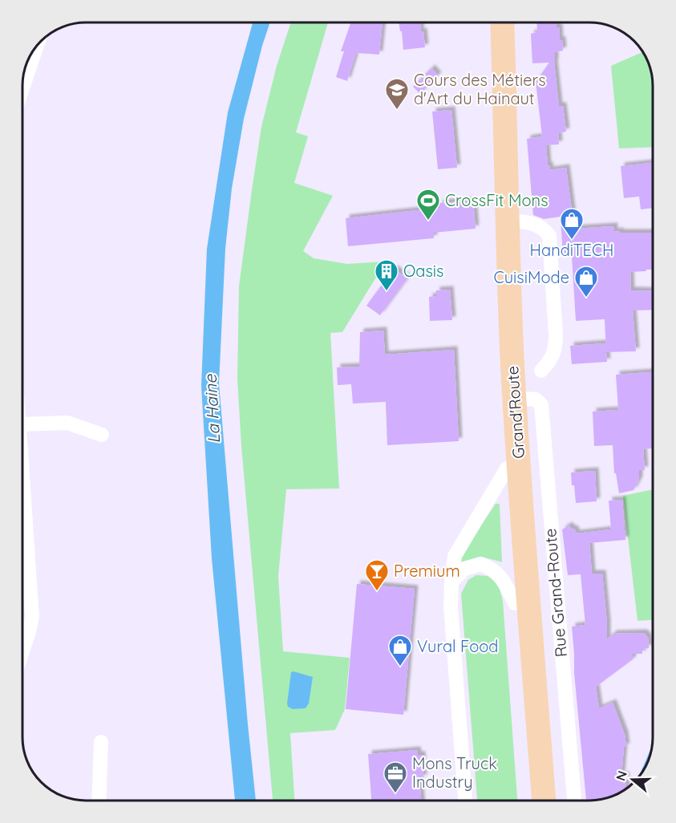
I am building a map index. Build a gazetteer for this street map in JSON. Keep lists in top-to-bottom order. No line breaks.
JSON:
{"streets":{"main road":["Grand'Route"],"street":["Rue Grand-Route"]},"crossings":[["Grand'Route","Rue Grand-Route"]],"water":["La Haine"],"places":{"school or university":["Cours des Métiers d'Art du Hainaut"],"sports":["CrossFit Mons"],"shop":["HandiTECH","CuisiMode","Vural Food"],"building":["Oasis"],"bar":["Premium"],"office":["Mons Truck Industry"]},"north":"left"}
